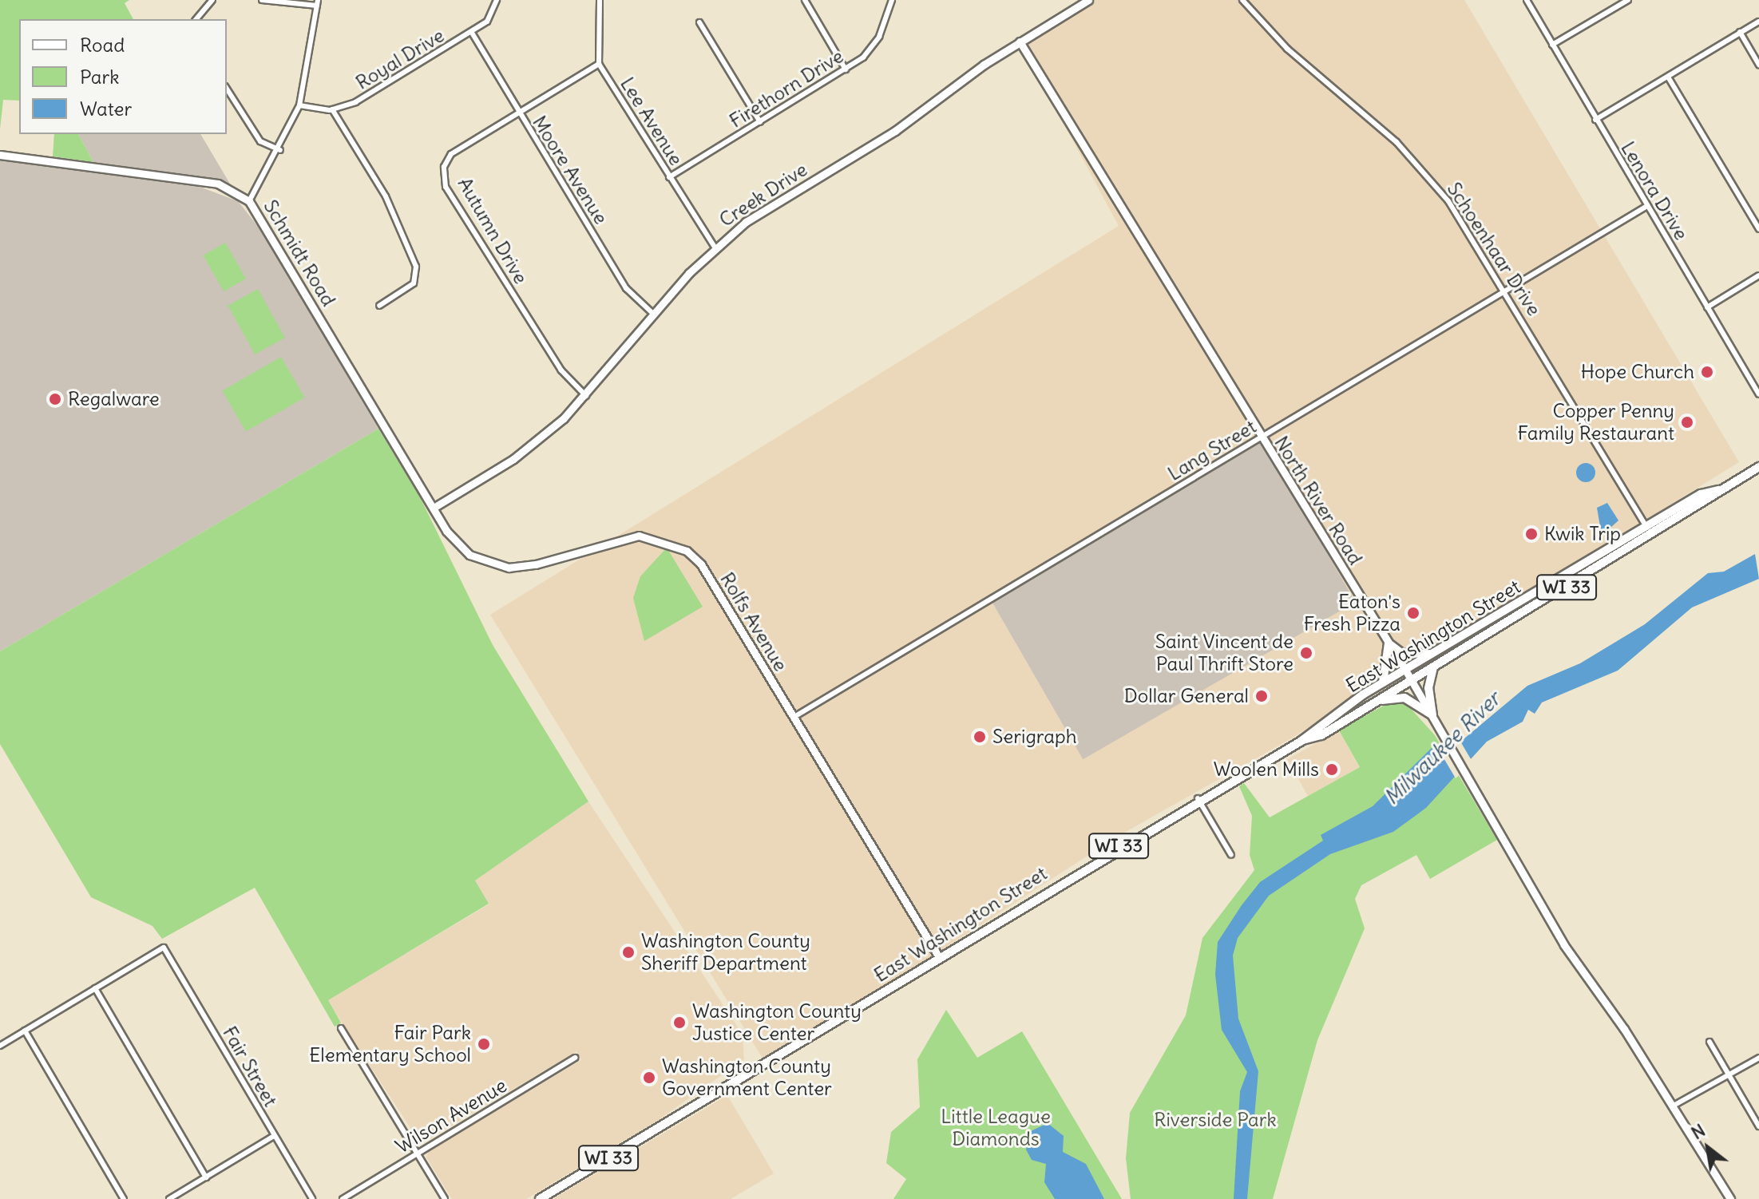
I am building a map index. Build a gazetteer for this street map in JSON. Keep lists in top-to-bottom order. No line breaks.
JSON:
{"streets":{"main road":["WI 33","East Washington Street"],"street":["Royal Drive","Firethorn Drive","Lee Avenue","Moore Avenue","Lenora Drive","Creek Drive","Autumn Drive","Schoenhaar Drive","Schmidt Road","Lang Street","North River Road","Rolfs Avenue","Fair Street","Wilson Avenue"]},"crossings":[["Royal Drive","Moore Avenue"],["Firethorn Drive","Lee Avenue"],["Lee Avenue","Creek Drive"],["Lee Avenue","Autumn Drive"],["Moore Avenue","Creek Drive"],["Moore Avenue","Autumn Drive"],["Lenora Drive","Lang Street"],["Creek Drive","Autumn Drive"],["Creek Drive","Schmidt Road"],["Creek Drive","North River Road"],["Creek Drive","Rolfs Avenue"],["Schoenhaar Drive","Lang Street"],["Schoenhaar Drive","East Washington Street"],["Schmidt Road","Rolfs Avenue"],["Lang Street","North River Road"],["Lang Street","Rolfs Avenue"],["North River Road","East Washington Street"],["Rolfs Avenue","East Washington Street"]],"water":["Milwaukee River"],"parks":["Little League Diamonds","Riverside Park"],"places":["Hope Church","Regalware","Copper Penny Family Restaurant","Kwik Trip","Eaton's Fresh Pizza","Saint Vincent de Paul Thrift Store","Dollar General","Serigraph","Woolen Mills","Washington County Sheriff Department","Washington County Justice Center","Fair Park Elementary School","Washington County Government Center"],"legend":["Road","Park","Water"],"north":"top left"}
